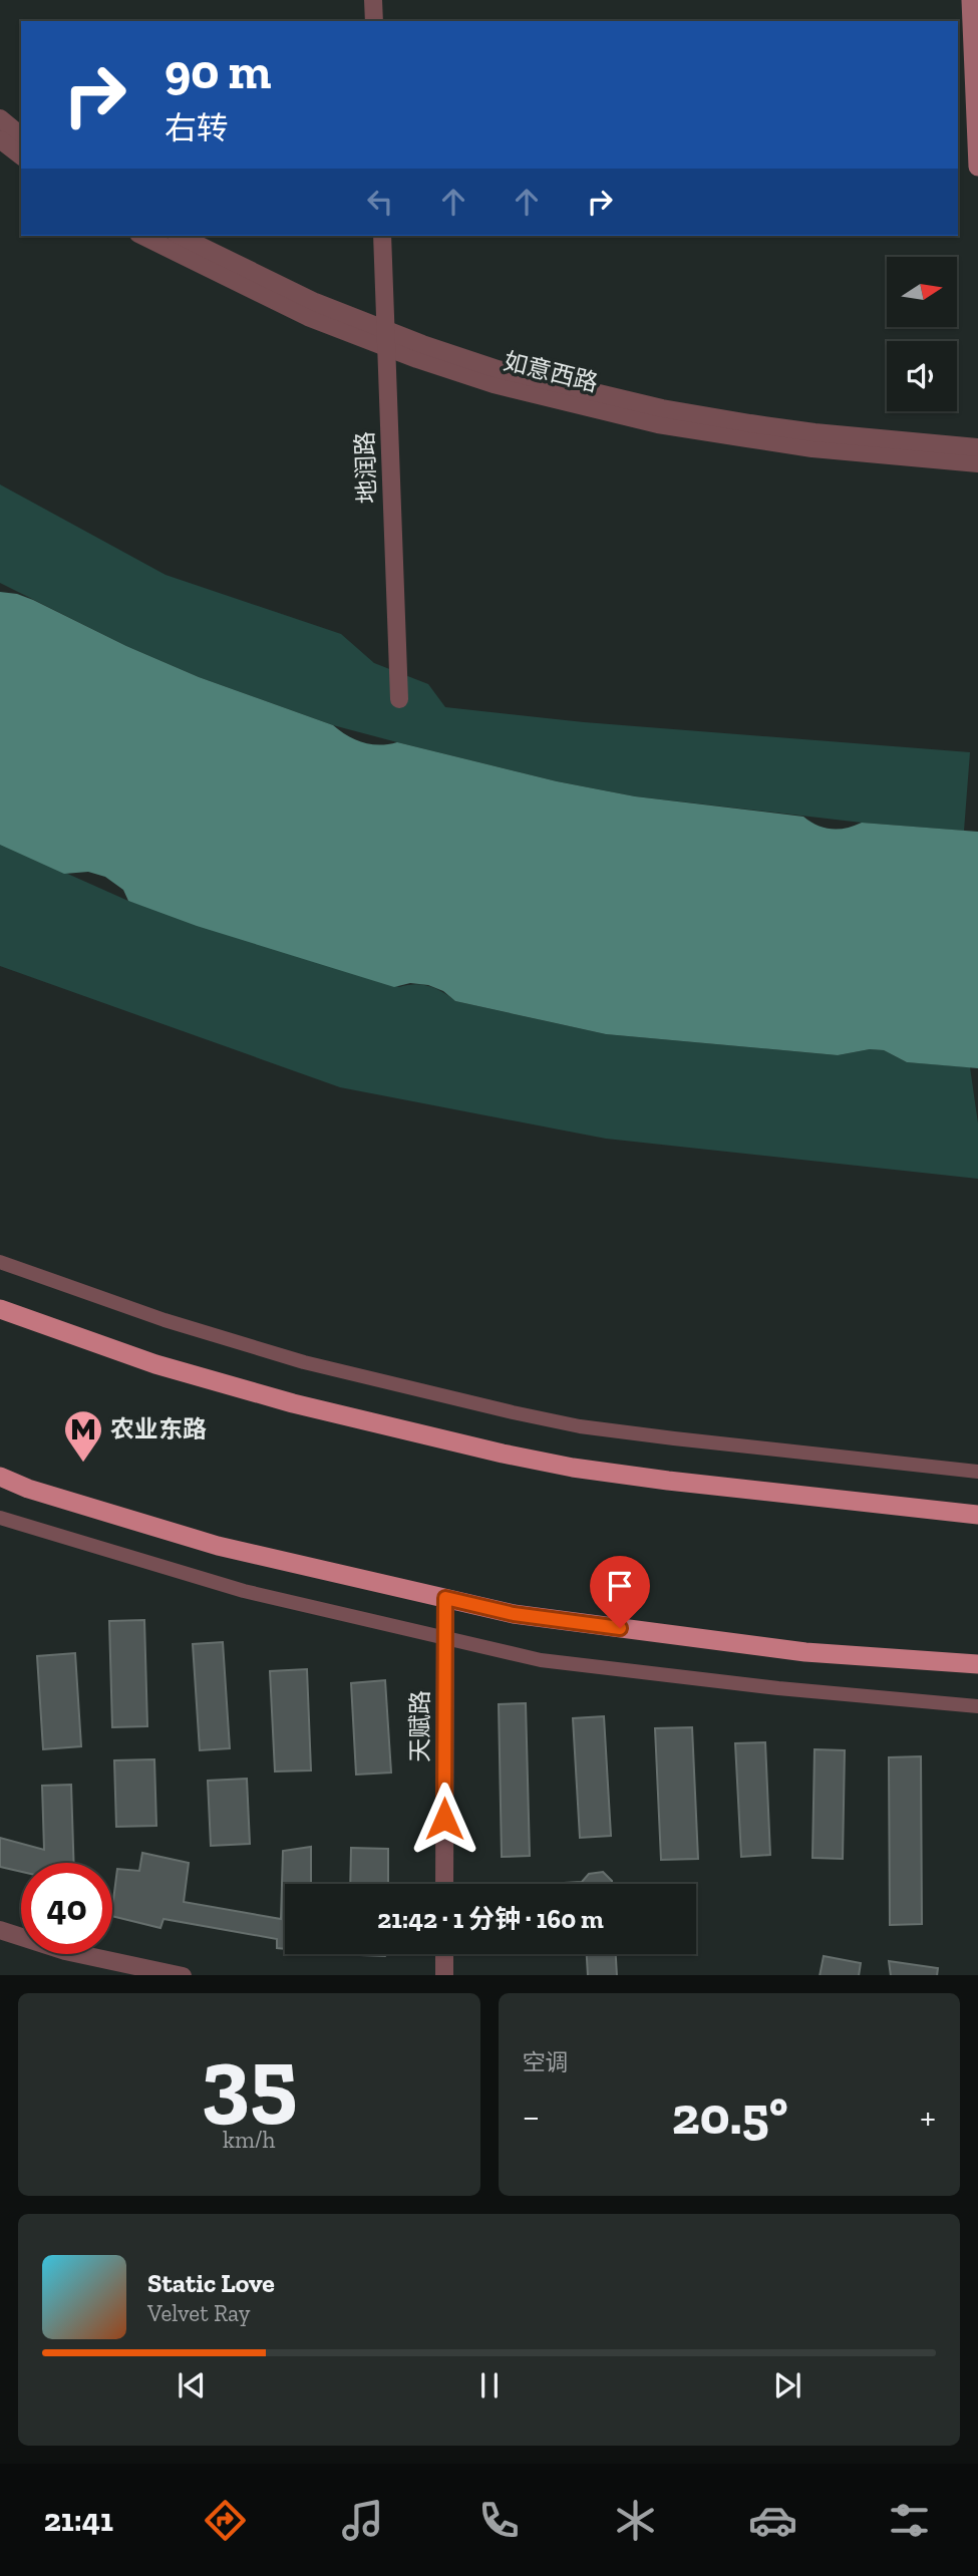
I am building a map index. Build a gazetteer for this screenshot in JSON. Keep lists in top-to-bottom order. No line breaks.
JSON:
{"streets":{"street":["如意西路","地润路","天赋路"]},"crossings":[["如意西路","地润路"]],"places":{"metro station":["农业东路"]},"north":"right","page":{"turn":["90 m","右转"],"limit":"40","trip":"21:42 · 1 分钟 · 160 m","tile":[["35","km/h"],"空调"],"heat":["−","20.5°","+"],"song":["Static Love","Velvet Ray"],"tabs":"21:41"}}
